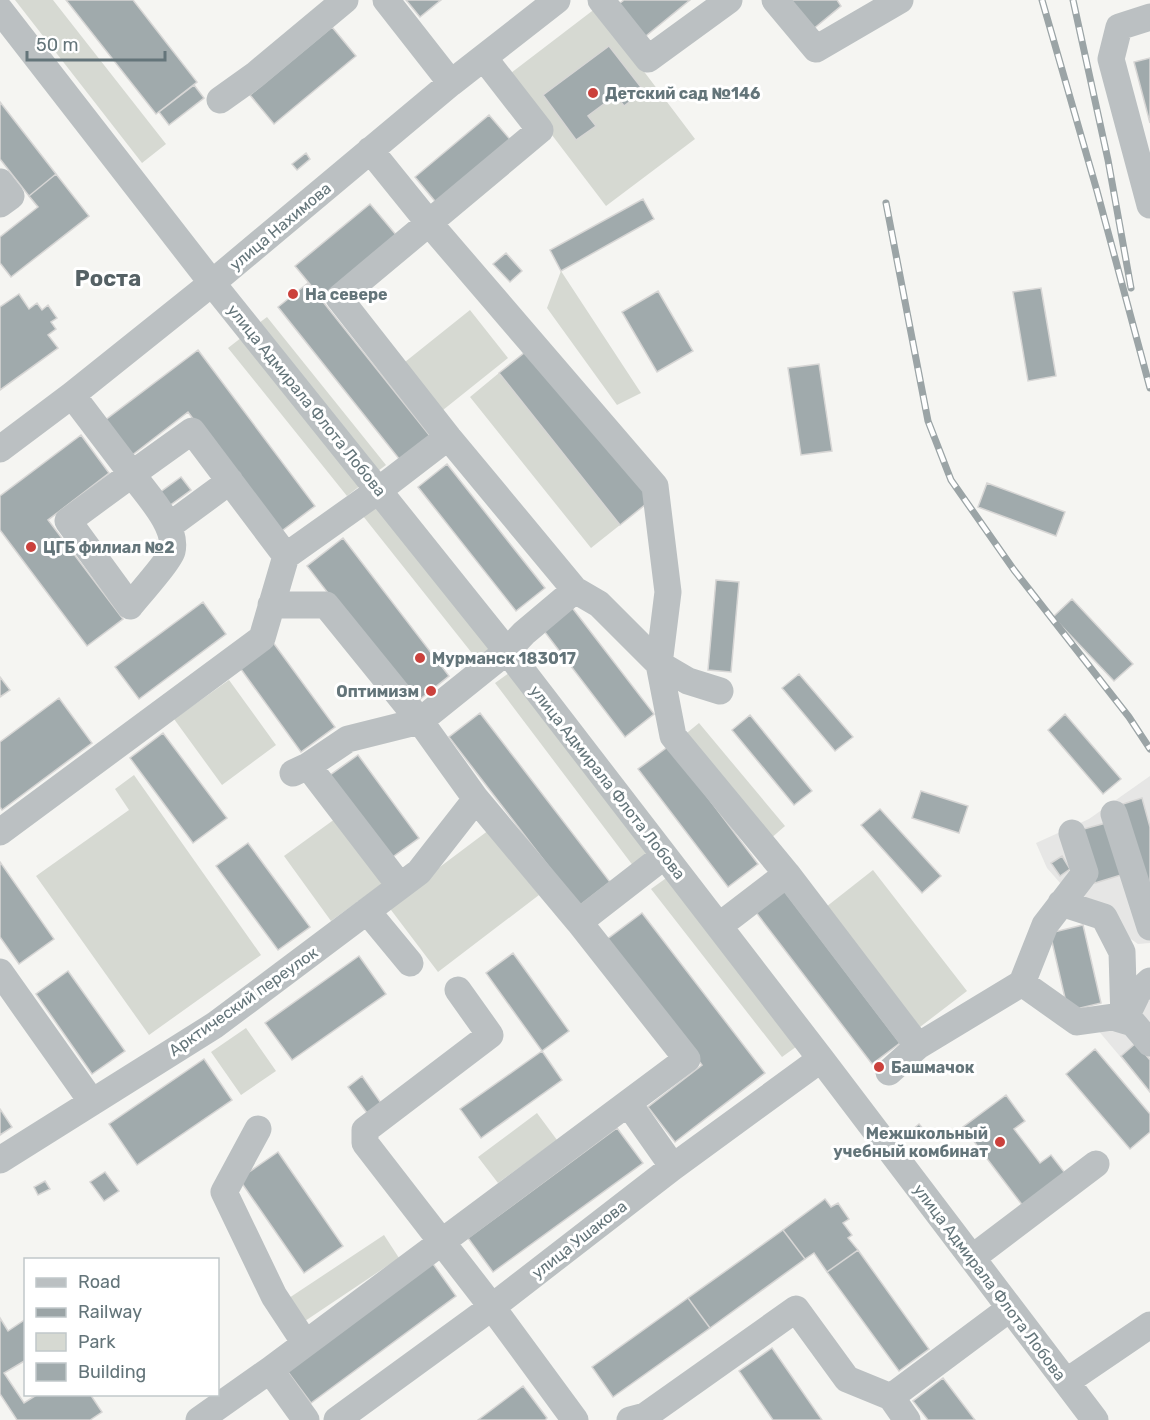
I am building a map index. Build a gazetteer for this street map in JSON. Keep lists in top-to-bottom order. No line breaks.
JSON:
{"streets":{"street":["улица Нахимова","улица Адмирала Флота Лобова","Арктический переулок","улица Ушакова"]},"crossings":[["улица Нахимова","улица Адмирала Флота Лобова"],["улица Адмирала Флота Лобова","улица Ушакова"]],"districts":["Роста"],"places":["Детский сад №146","На севере","ЦГБ филиал №2","Мурманск 183017","Оптимизм","Башмачок","Межшкольный учебный комбинат"],"legend":["Road","Railway","Park","Building"],"scale_bar":"50 m"}
